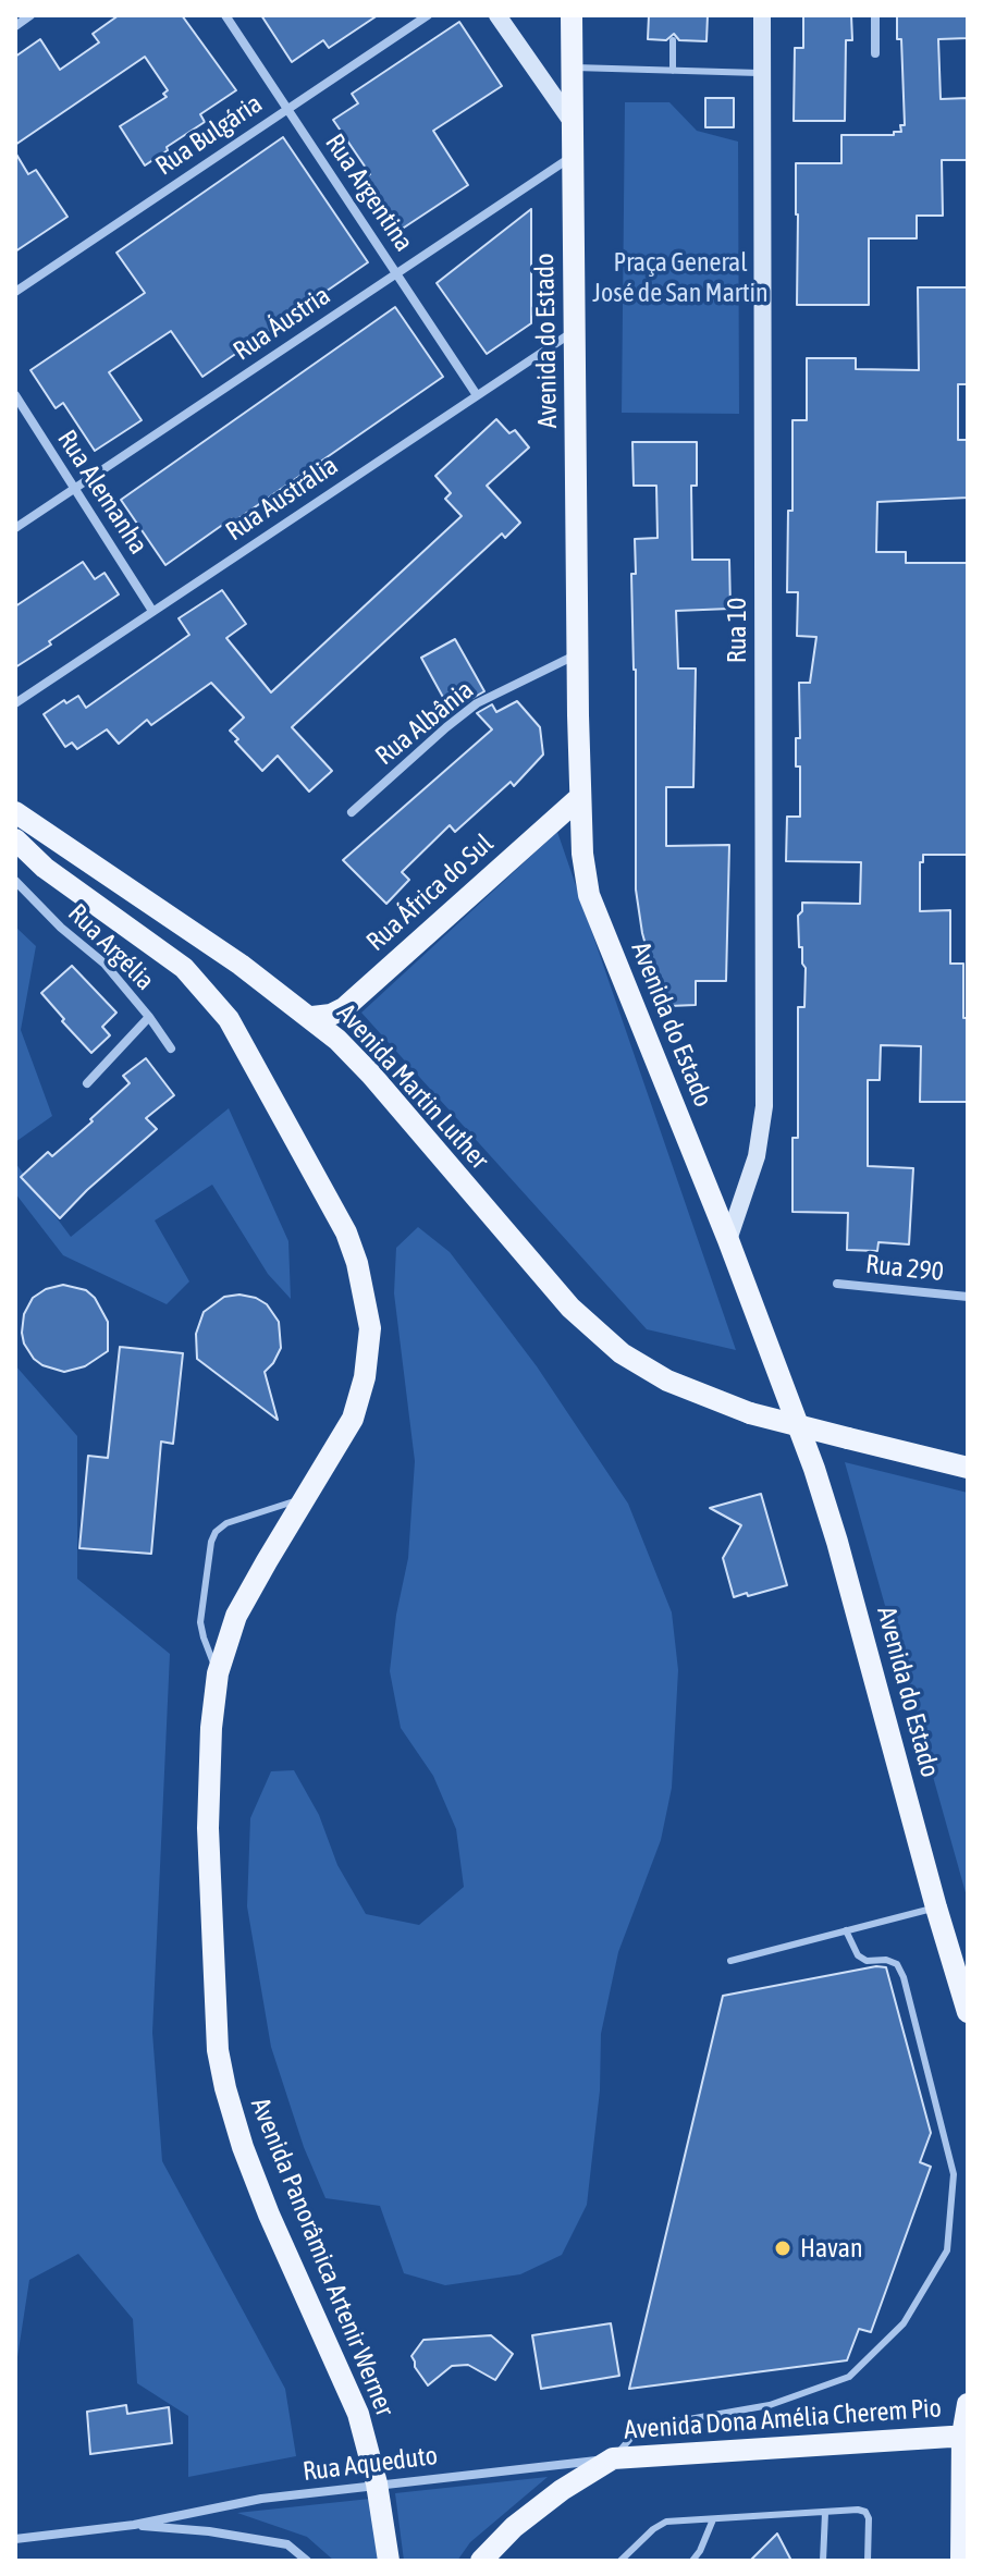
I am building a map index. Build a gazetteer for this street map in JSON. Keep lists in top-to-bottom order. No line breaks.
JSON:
{"streets":{"main road":["Avenida do Estado","Rua África do Sul","Avenida Martin Luther","Avenida Panorâmica Artenir Werner","Avenida Dona Amélia Cherem Pio"],"street":["Rua Bulgária","Rua Argentina","Rua Áustria","Rua Alemanha","Rua Austrália","Rua 10","Rua Albânia","Rua Argélia","Rua 290","Rua Aqueduto"]},"crossings":[["Rua Bulgária","Rua Argentina"],["Rua Argentina","Rua Áustria"],["Rua Argentina","Rua Austrália"],["Rua Áustria","Avenida do Estado"],["Rua Áustria","Rua Alemanha"],["Avenida do Estado","Rua Austrália"],["Avenida do Estado","Rua 10"],["Avenida do Estado","Rua Albânia"],["Avenida do Estado","Rua África do Sul"],["Rua Alemanha","Rua Austrália"],["Rua África do Sul","Avenida Martin Luther"],["Avenida Panorâmica Artenir Werner","Rua Aqueduto"],["Avenida Dona Amélia Cherem Pio","Rua Aqueduto"]],"parks":["Praça General José de San Martin"],"places":["Havan"]}
